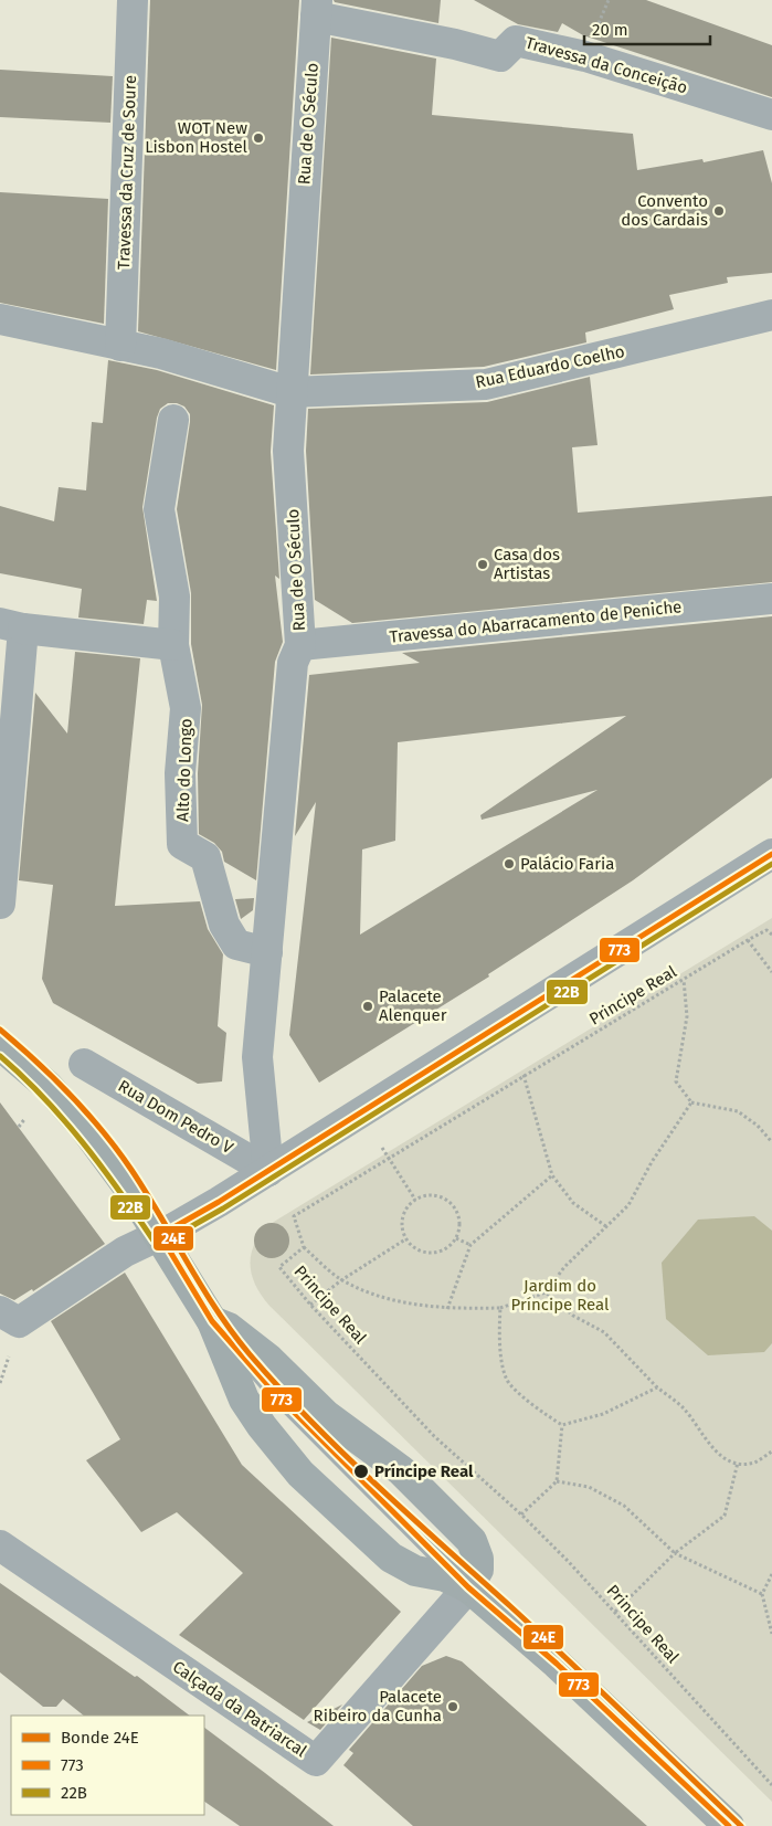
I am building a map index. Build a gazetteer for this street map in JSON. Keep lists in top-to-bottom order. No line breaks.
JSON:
{"streets":{"street":["Travessa da Conceição","Rua de O Século","Travessa da Cruz de Soure","Rua Eduardo Coelho","Travessa do Abarracamento de Peniche","Alto do Longo","Rua Dom Pedro V","Calçada da Patriarcal"],"path":["Principe Real"]},"crossings":[["Travessa da Conceição","Rua de O Século"],["Rua de O Século","Rua Eduardo Coelho"],["Rua de O Século","Travessa do Abarracamento de Peniche"],["Rua de O Século","Alto do Longo"],["Rua de O Século","Rua Dom Pedro V"],["Travessa da Cruz de Soure","Rua Eduardo Coelho"]],"parks":["Jardim do Príncipe Real"],"places":["WOT New Lisbon Hostel","Convento dos Cardais","Casa dos Artistas","Palácio Faria","Palacete Alenquer","Príncipe Real","Palacete Ribeiro da Cunha"],"lines":["transit line 773","transit line 22B","tram line 24E"],"legend":["Bonde 24E","773","22B"],"scale_bar":"20 m"}
